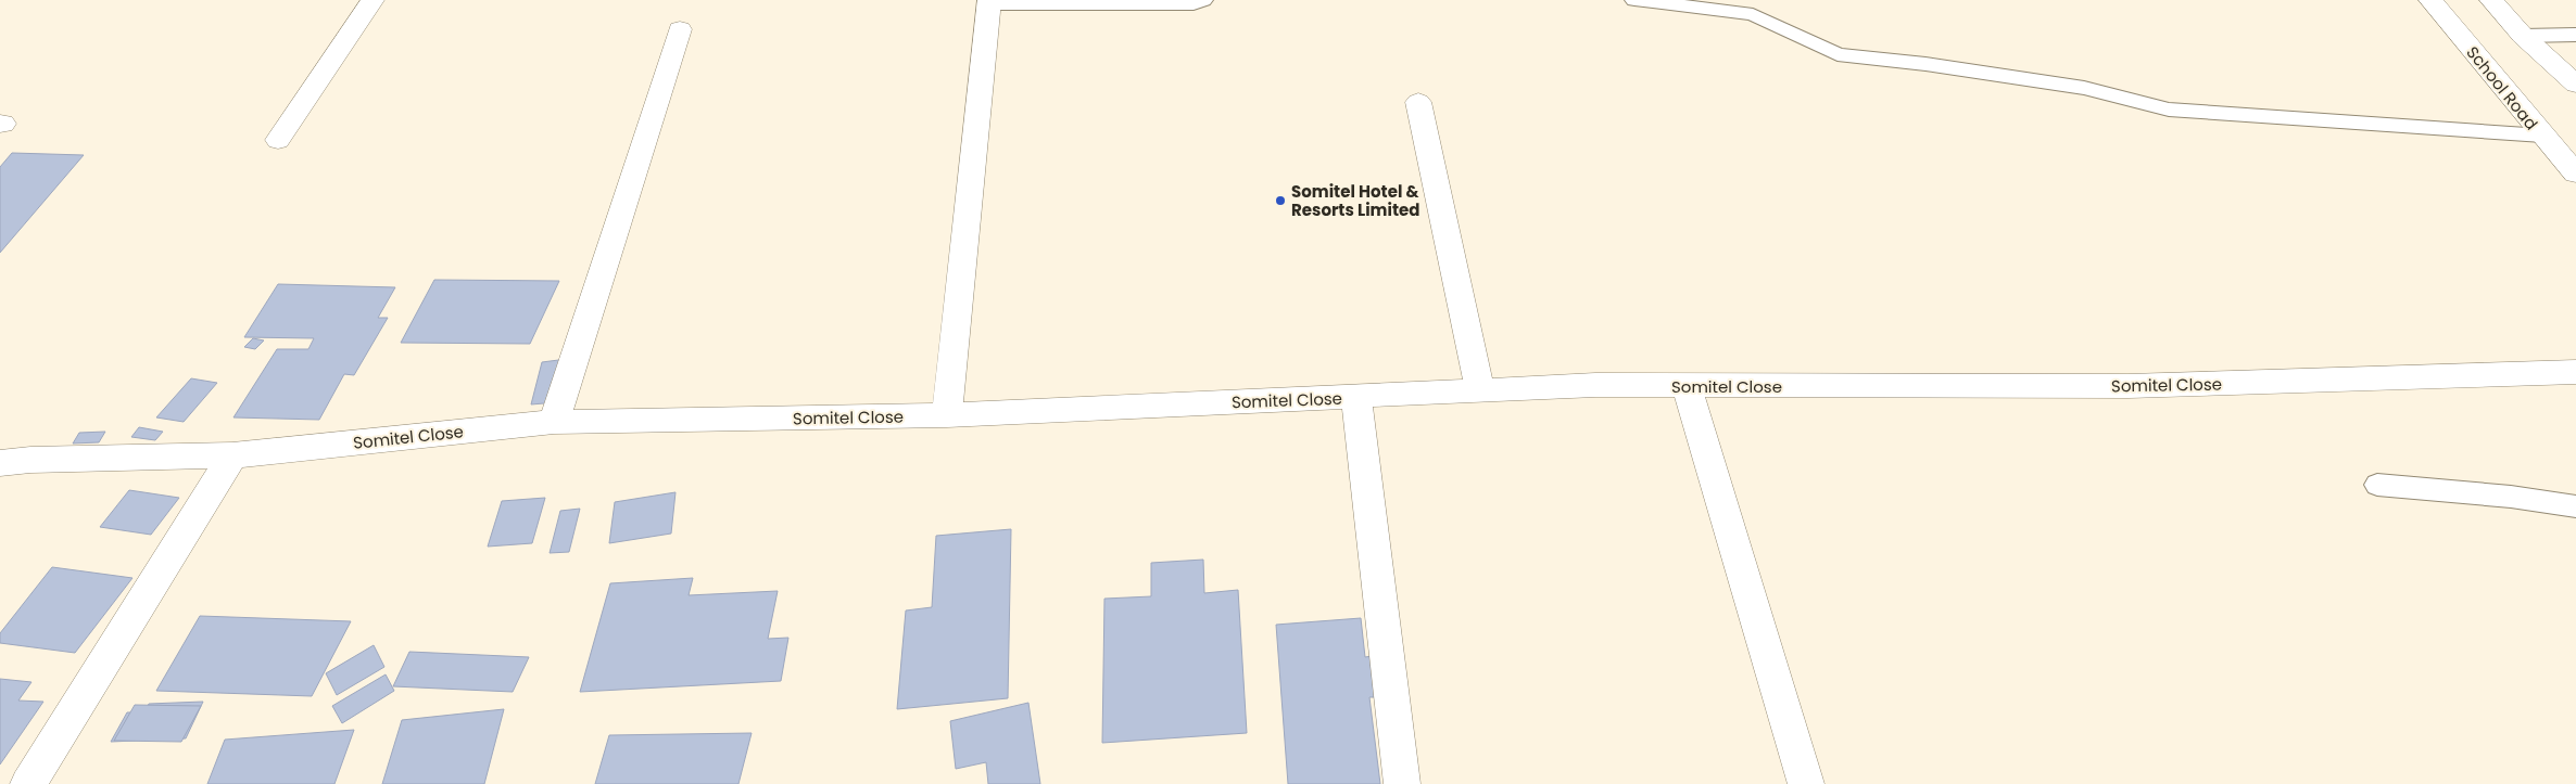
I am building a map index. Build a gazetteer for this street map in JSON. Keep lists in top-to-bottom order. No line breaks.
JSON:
{"streets":{"street":["School Road","Somitel Close"]},"places":["Somitel Hotel & Resorts Limited"]}
